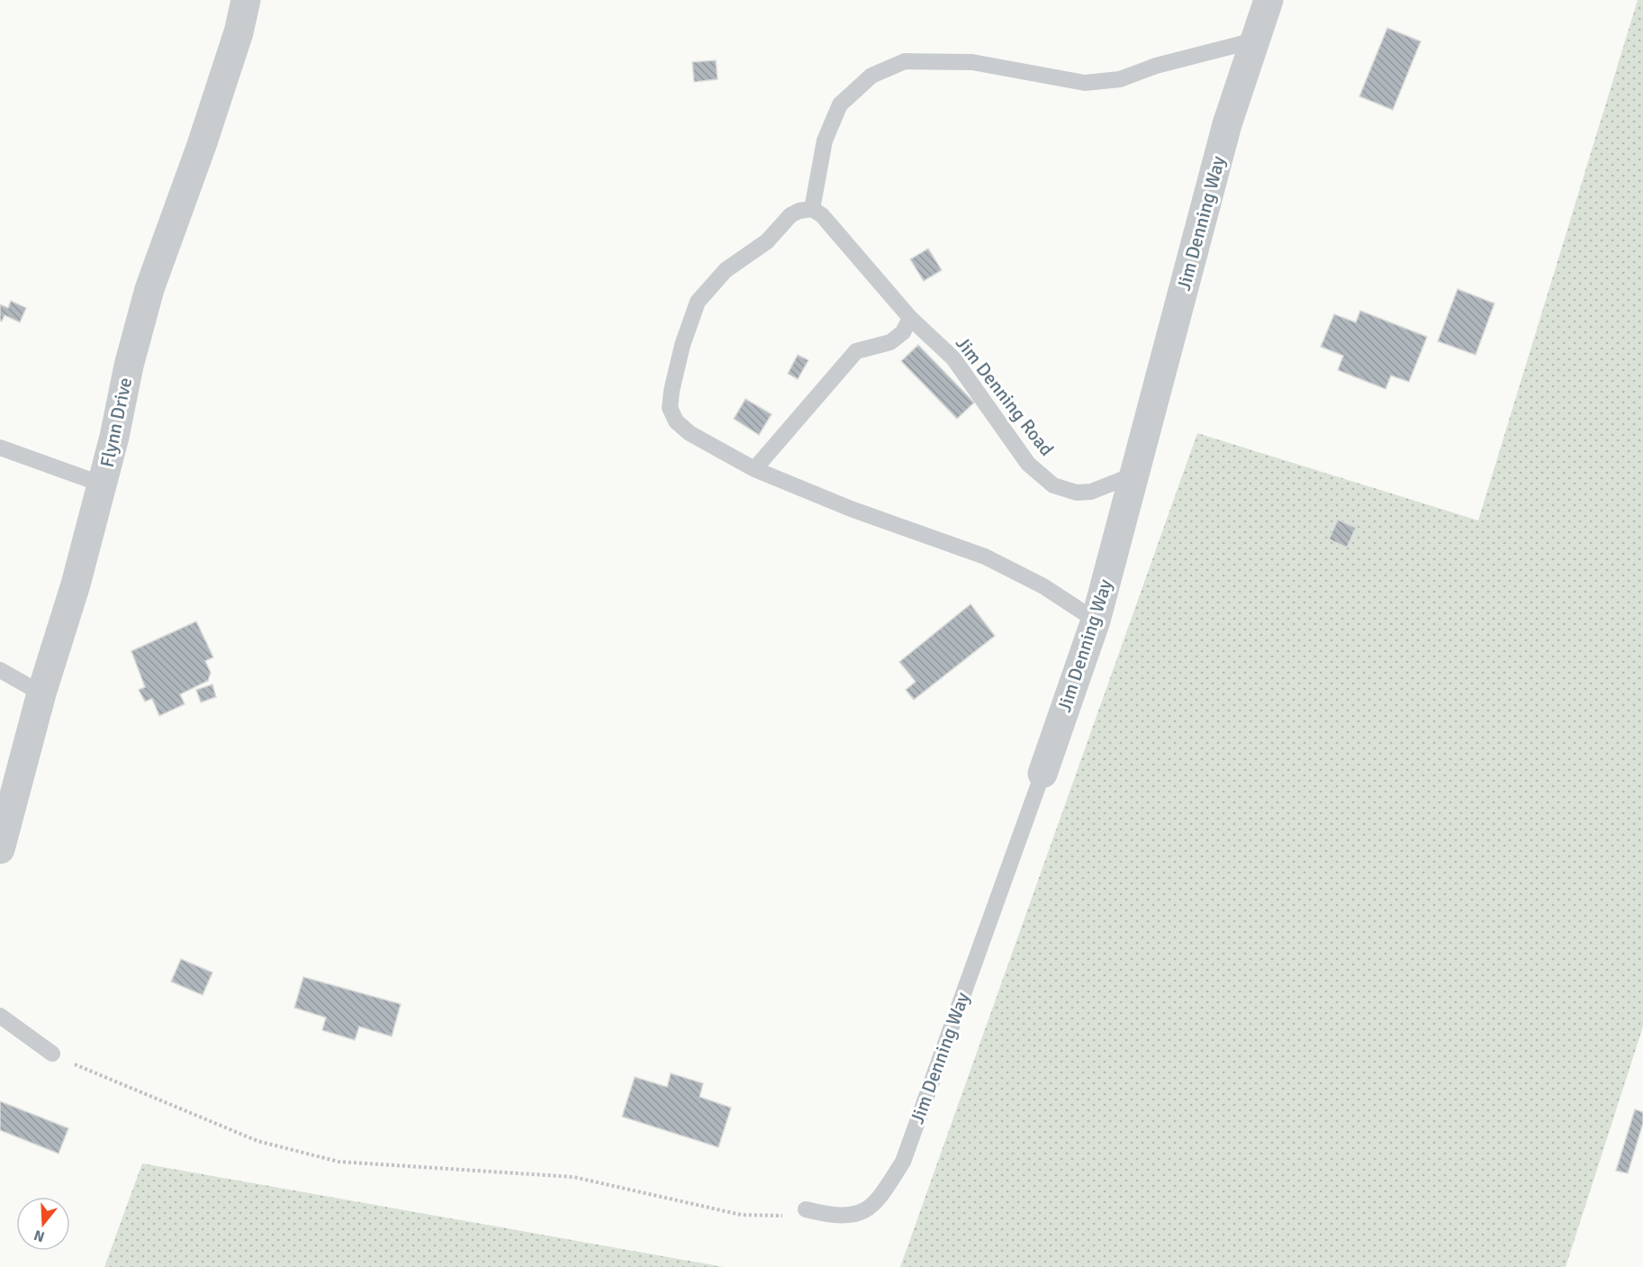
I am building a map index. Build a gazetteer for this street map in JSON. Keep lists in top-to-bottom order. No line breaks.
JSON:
{"streets":{"street":["Jim Denning Way","Flynn Drive"],"lane":["Jim Denning Road"]},"crossings":[["Jim Denning Way","Jim Denning Road"]],"north":"bottom"}
